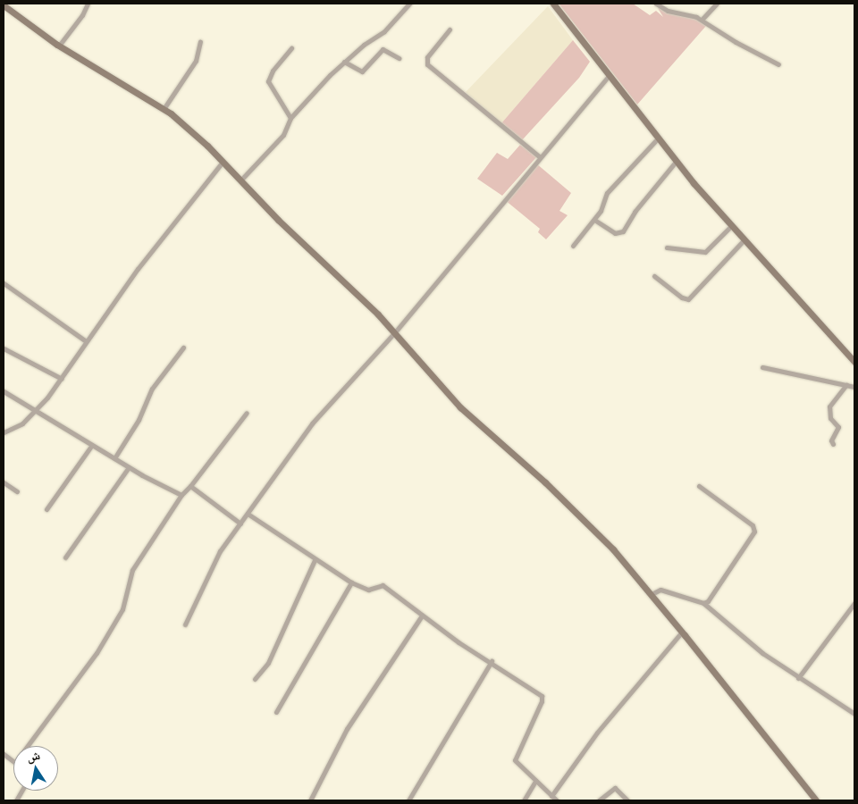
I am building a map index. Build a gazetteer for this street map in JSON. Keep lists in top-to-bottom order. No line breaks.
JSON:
{"north":"top"}
